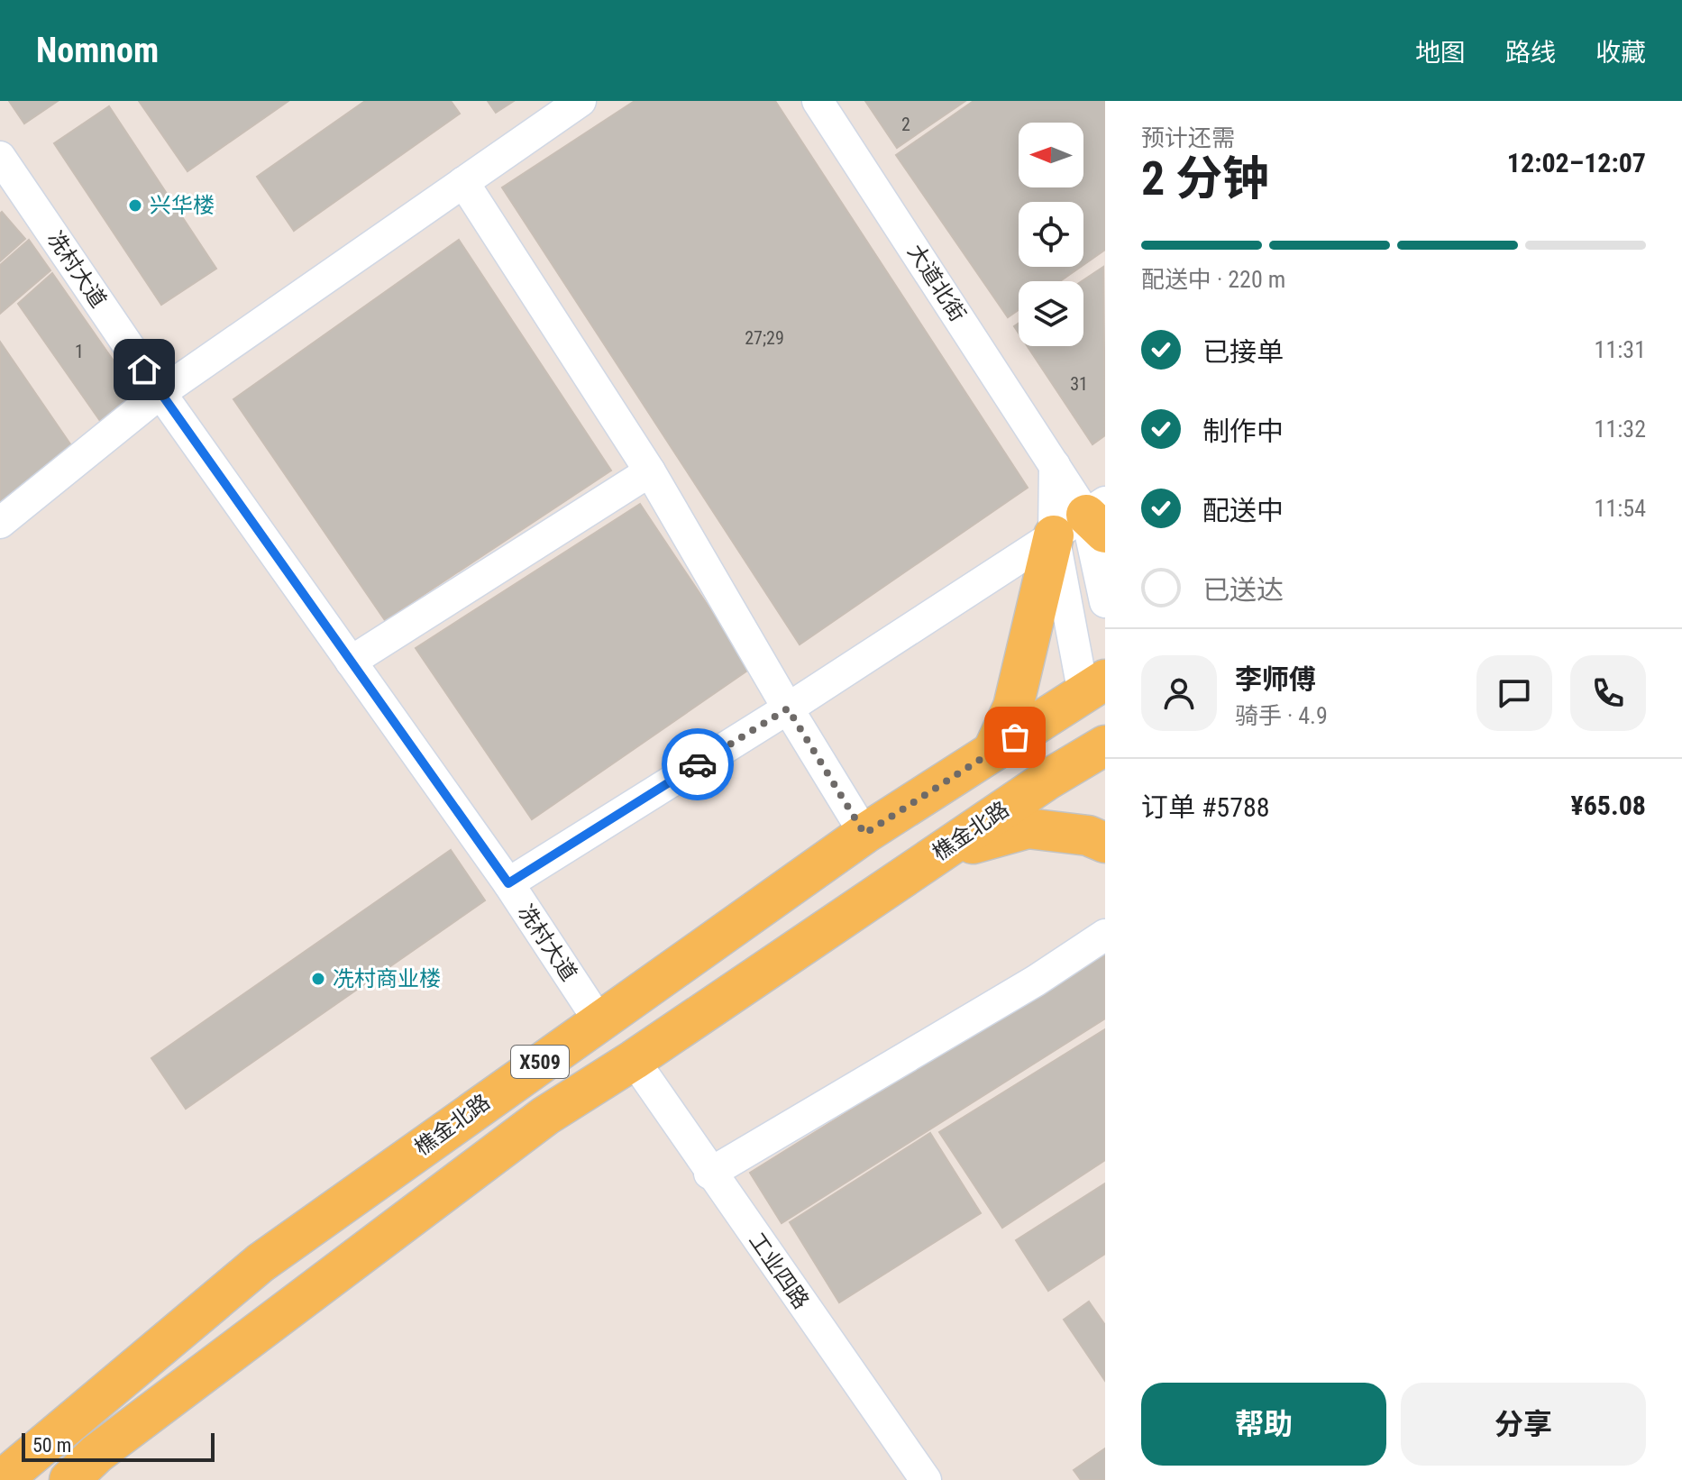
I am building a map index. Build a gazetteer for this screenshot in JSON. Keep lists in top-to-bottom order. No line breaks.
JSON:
{"streets":{"main road":["樵金北路","X509"],"street":["冼村大道","大道北街","工业四路"]},"crossings":[["冼村大道","樵金北路"],["樵金北路","工业四路"]],"places":["兴华楼","冼村商业楼"],"house_numbers":["2","27;29","1","31"],"scale_bar":"50 m","north":"left","page":{"header":"Nomnom","nav":["地图","路线","收藏"],"heading":["2 分钟","预计还需","12:02–12:07"],"panel":["李师傅","骑手 · 4.9","订单 #5788","¥65.08"],"bar":"配送中 · 220 m","list":[["已接单","11:31"],["制作中","11:32"],["配送中","11:54"],"已送达"],"buttons":["帮助","分享"],"scale":"50 m"}}
